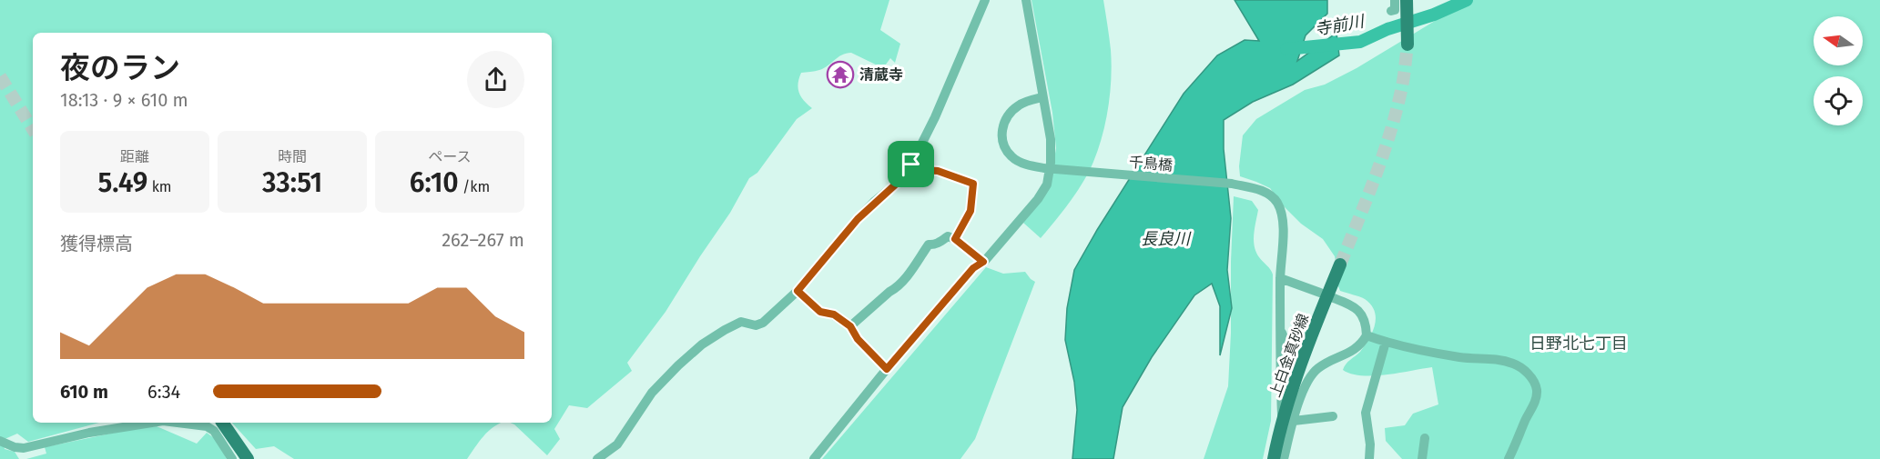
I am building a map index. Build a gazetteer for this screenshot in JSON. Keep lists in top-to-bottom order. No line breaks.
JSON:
{"streets":{"main road":["上白金真砂線"],"street":["千鳥橋"]},"districts":["日野北七丁目"],"water":["寺前川","長良川"],"places":{"temple":["清蔵寺"]},"north":"left","page":{"heading":["夜のラン","18:13 · 9 × 610 m"],"stats":[["距離","5.49 km"],["時間","33:51"],["ペース","6:10 /km"]],"chart":["獲得標高","262–267 m"],"list":[{"name":"610 m","note":"6:34"}]}}
